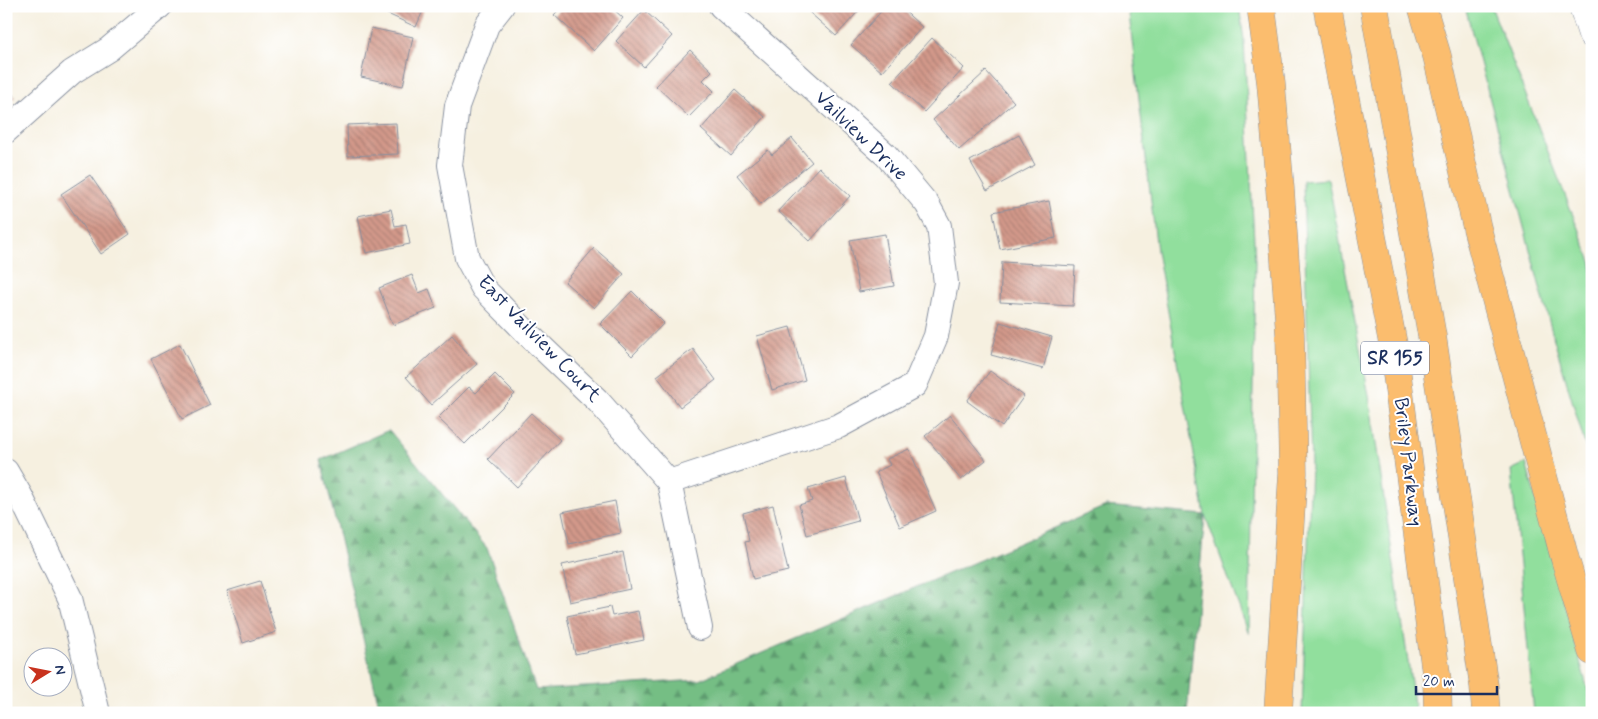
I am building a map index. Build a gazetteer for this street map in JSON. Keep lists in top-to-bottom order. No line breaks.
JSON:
{"streets":{"highway":["SR 155","Briley Parkway"],"street":["Vailview Drive","East Vailview Court"]},"crossings":[["Vailview Drive","East Vailview Court"]],"scale_bar":"20 m","north":"right"}
